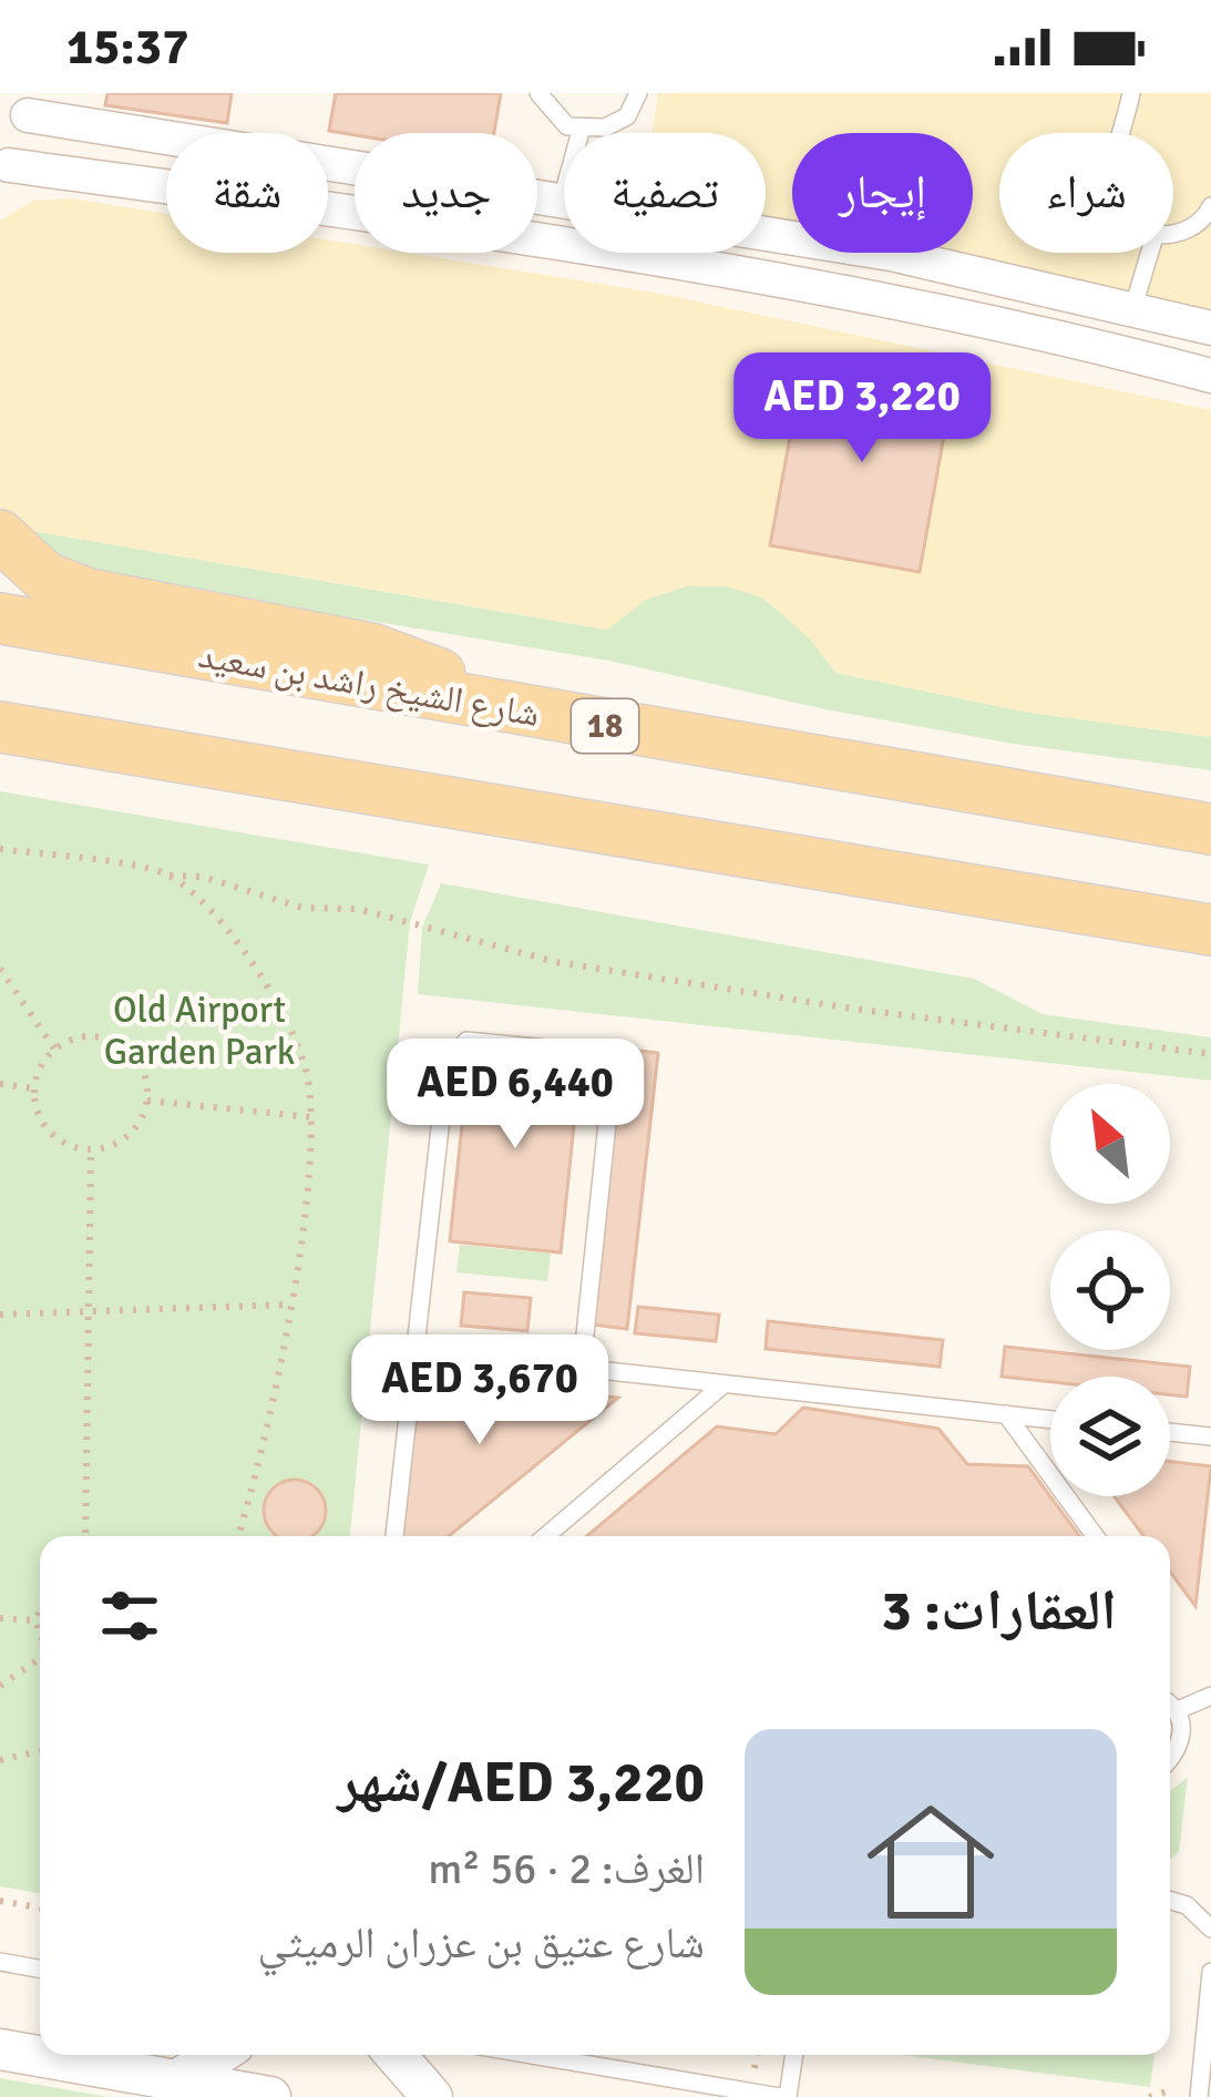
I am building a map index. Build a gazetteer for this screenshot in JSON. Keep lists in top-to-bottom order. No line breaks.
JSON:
{"streets":{"main road":["شارع الشيخ راشد بن سعيد","18"]},"parks":["Old Airport Garden Park"],"north":"top left","page":{"status":"15:37","chip":["شراء","إيجار","تصفية","جديد","شقة"],"price":["AED 3,220","AED 6,440","AED 3,670"],"heading":"العقارات: 3","list":[{"name":"AED 3,220/شهر","note":"الغرف: 2 · 56 m² · شارع عتيق بن عزران الرميثي"}]}}
